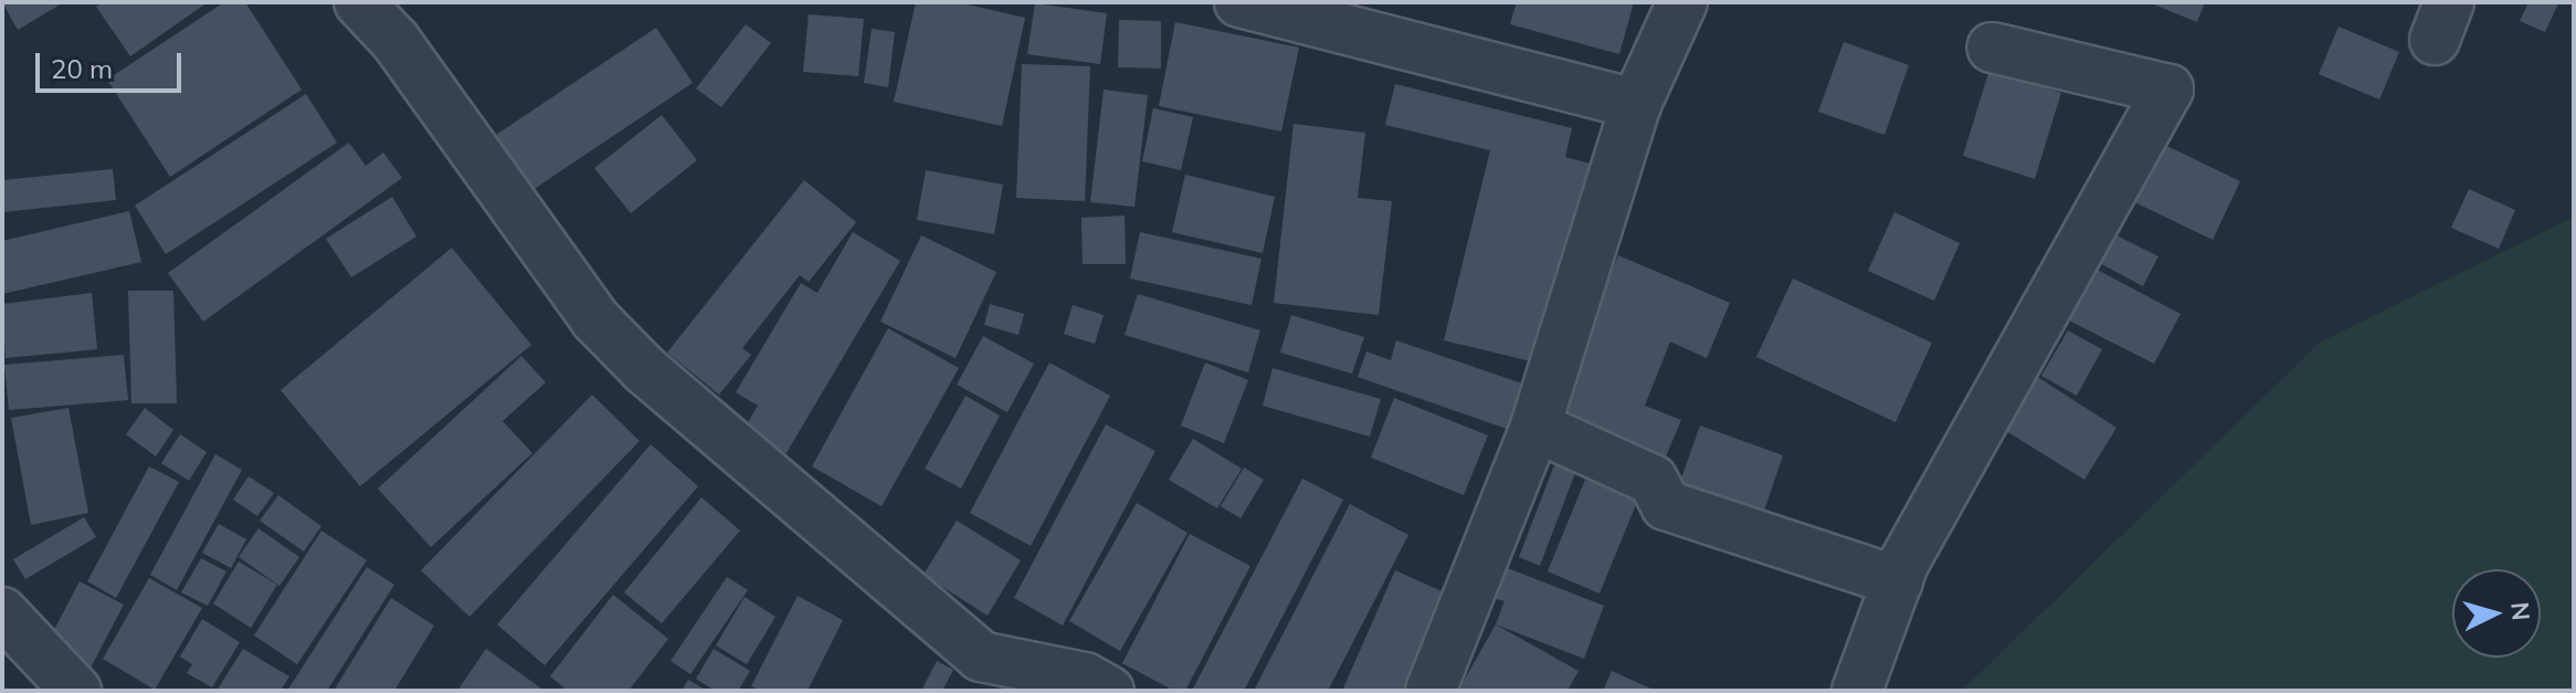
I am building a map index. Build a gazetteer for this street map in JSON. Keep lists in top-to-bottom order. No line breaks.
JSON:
{"scale_bar":"20 m","north":"right"}
